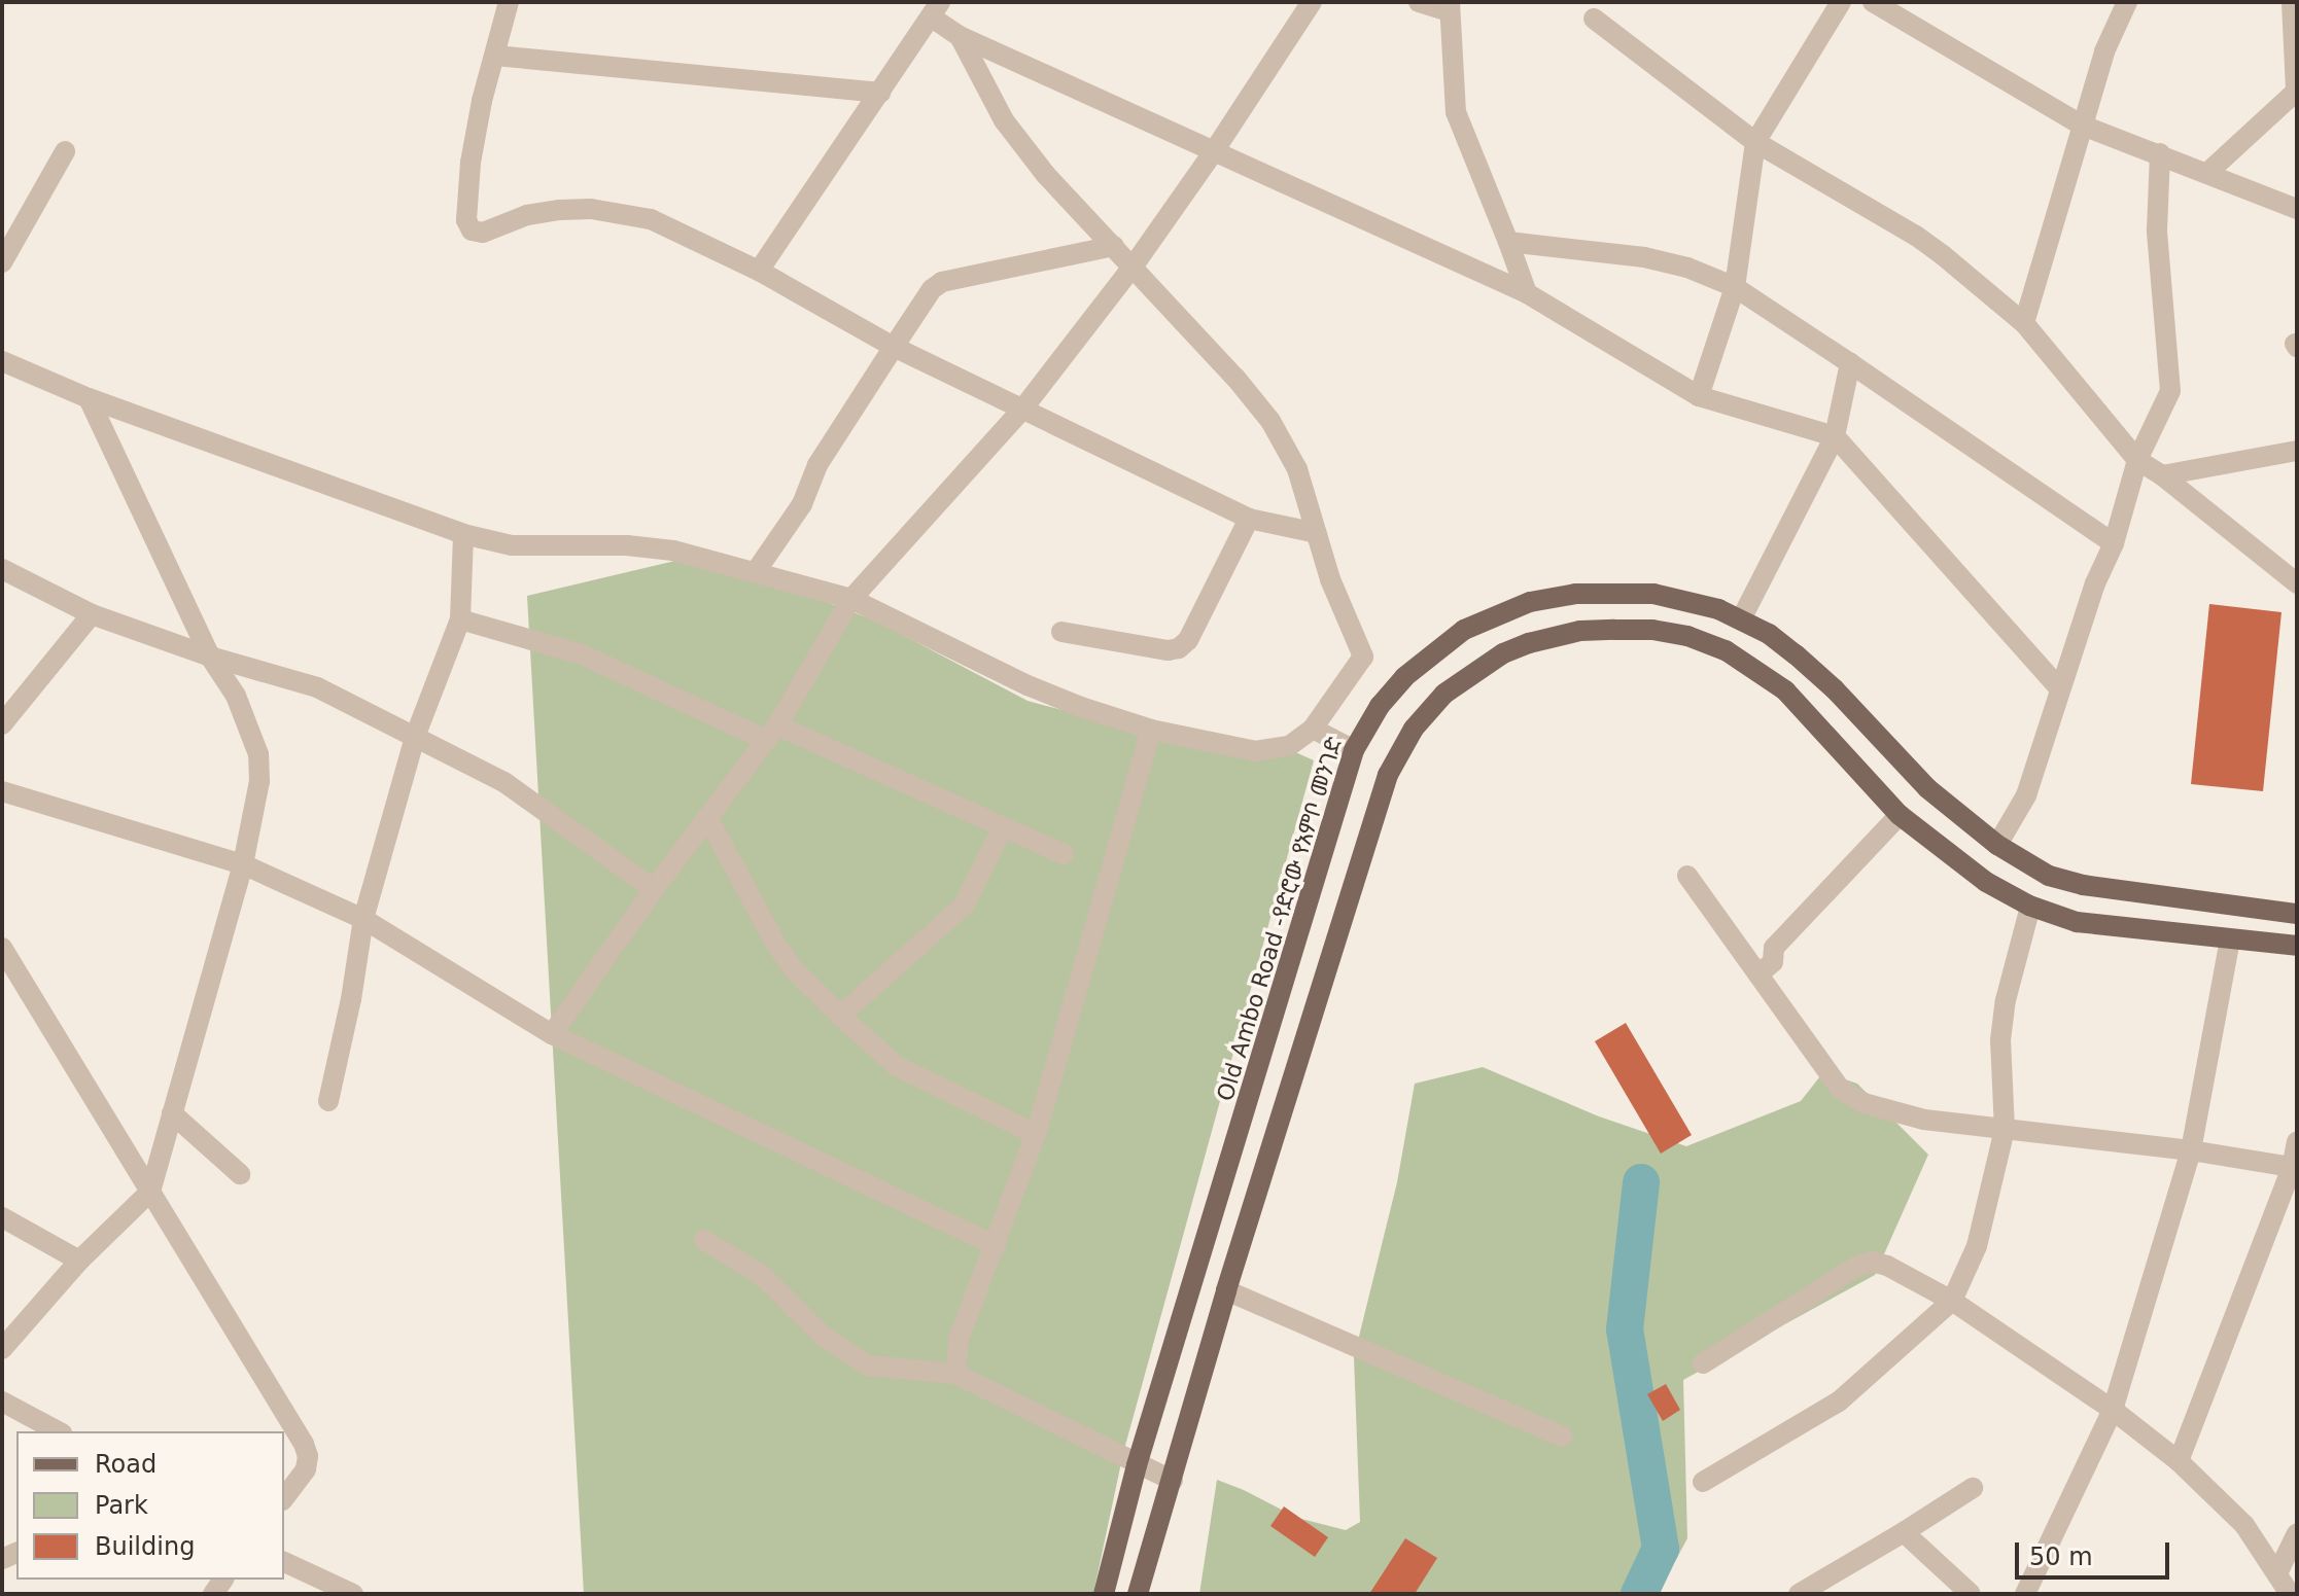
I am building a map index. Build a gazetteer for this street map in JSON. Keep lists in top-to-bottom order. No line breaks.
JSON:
{"streets":{"main road":["Old Ambo Road -የድሮው የአምቦ መንገድ"]},"legend":["Road","Park","Building"],"scale_bar":"50 m"}
